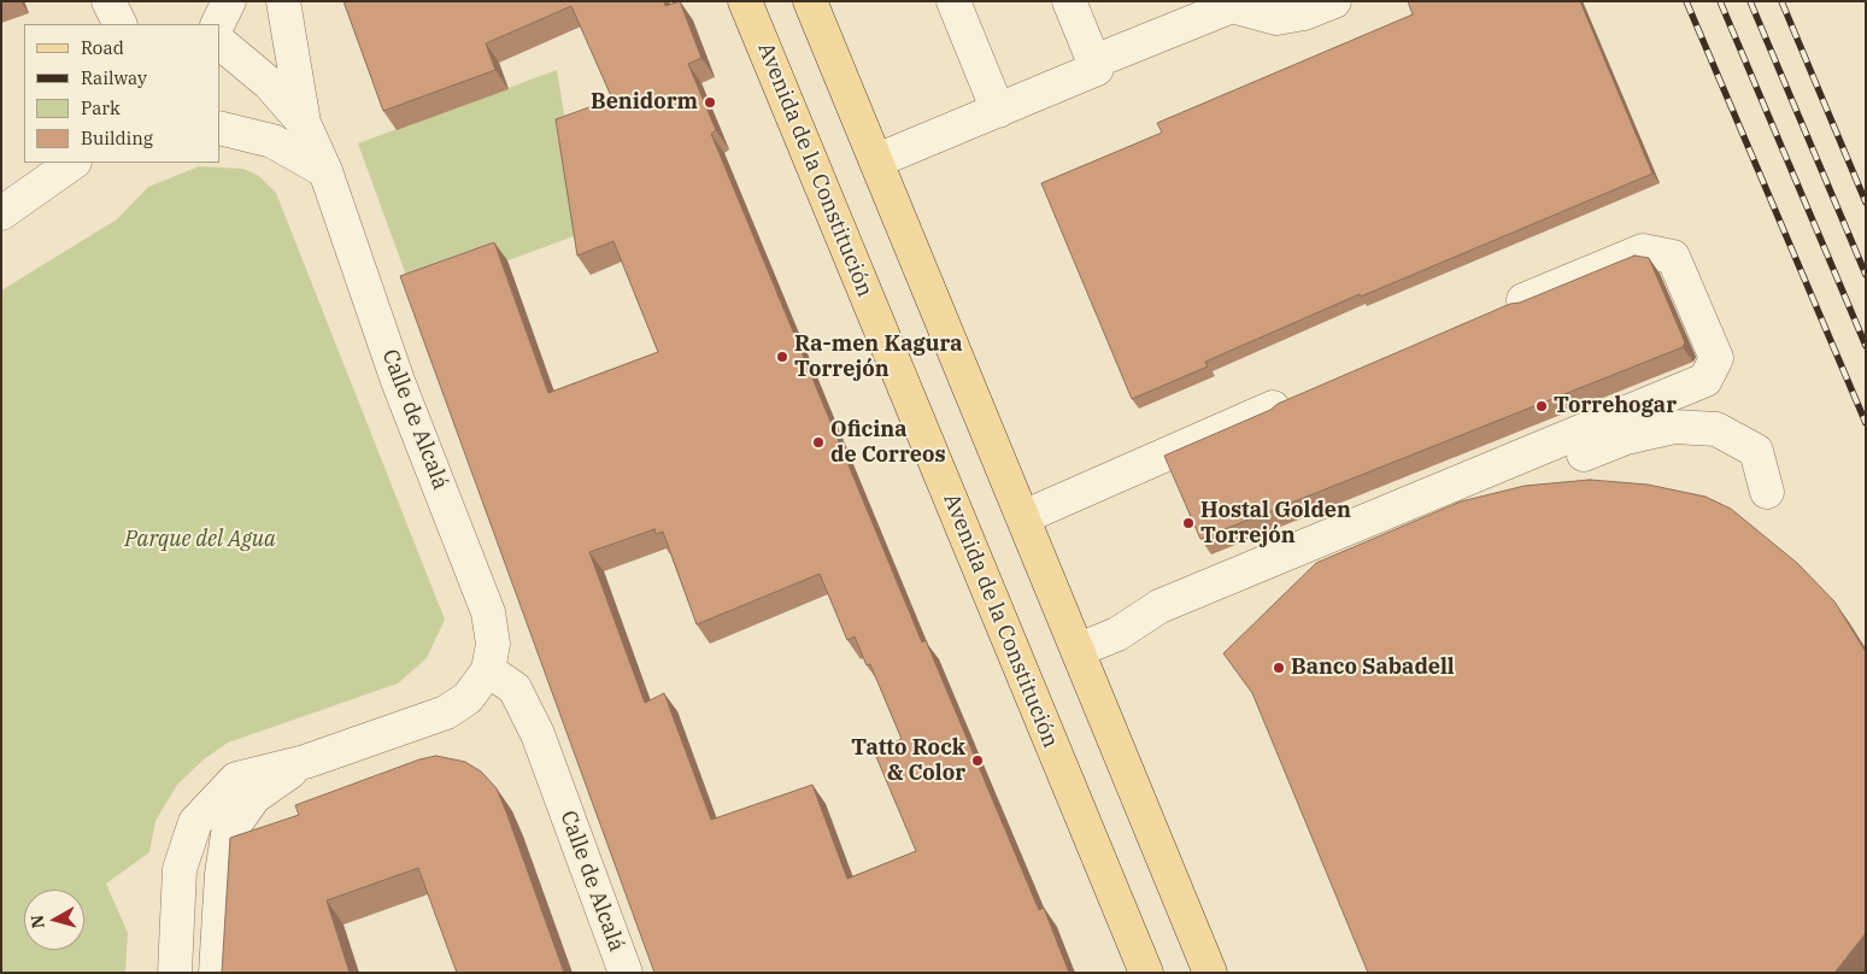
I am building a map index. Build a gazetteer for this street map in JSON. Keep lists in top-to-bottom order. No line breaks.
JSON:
{"streets":{"main road":["Avenida de la Constitución"],"street":["Calle de Alcalá"]},"parks":["Parque del Agua"],"places":["Benidorm","Ra-men Kagura Torrejón","Torrehogar","Oficina de Correos","Hostal Golden Torrejón","Banco Sabadell","Tatto Rock & Color"],"legend":["Road","Railway","Park","Building"],"north":"left"}
